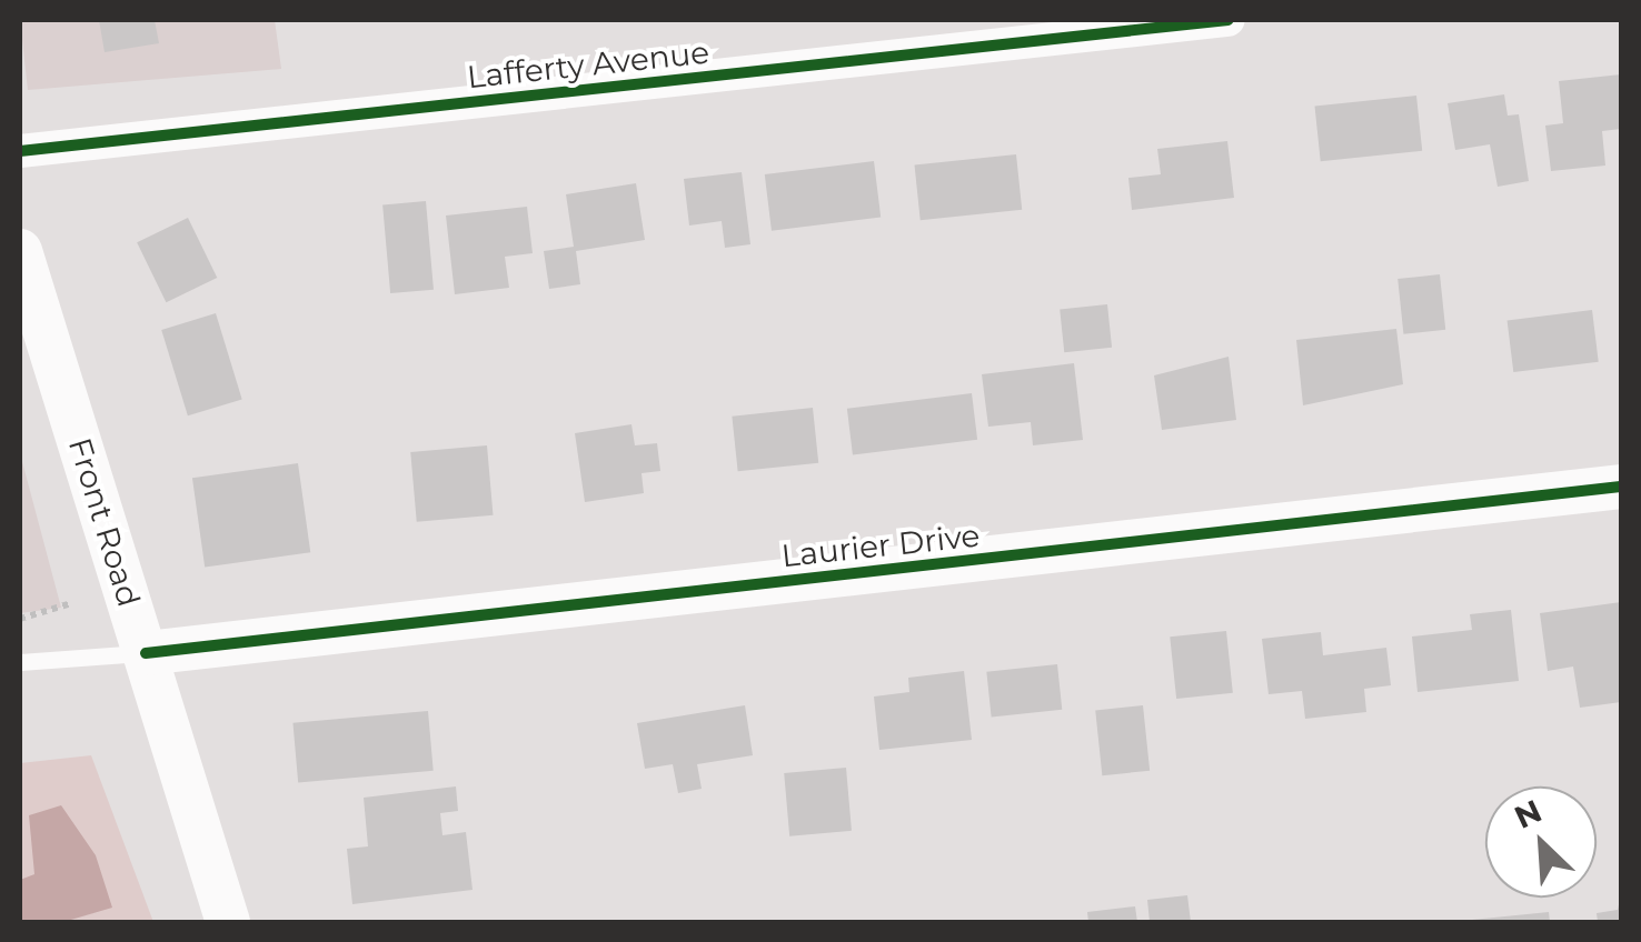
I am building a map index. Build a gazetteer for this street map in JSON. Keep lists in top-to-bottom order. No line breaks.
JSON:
{"streets":{"street":["Lafferty Avenue","Front Road","Laurier Drive"]},"crossings":[["Front Road","Laurier Drive"]],"north":"top left"}
